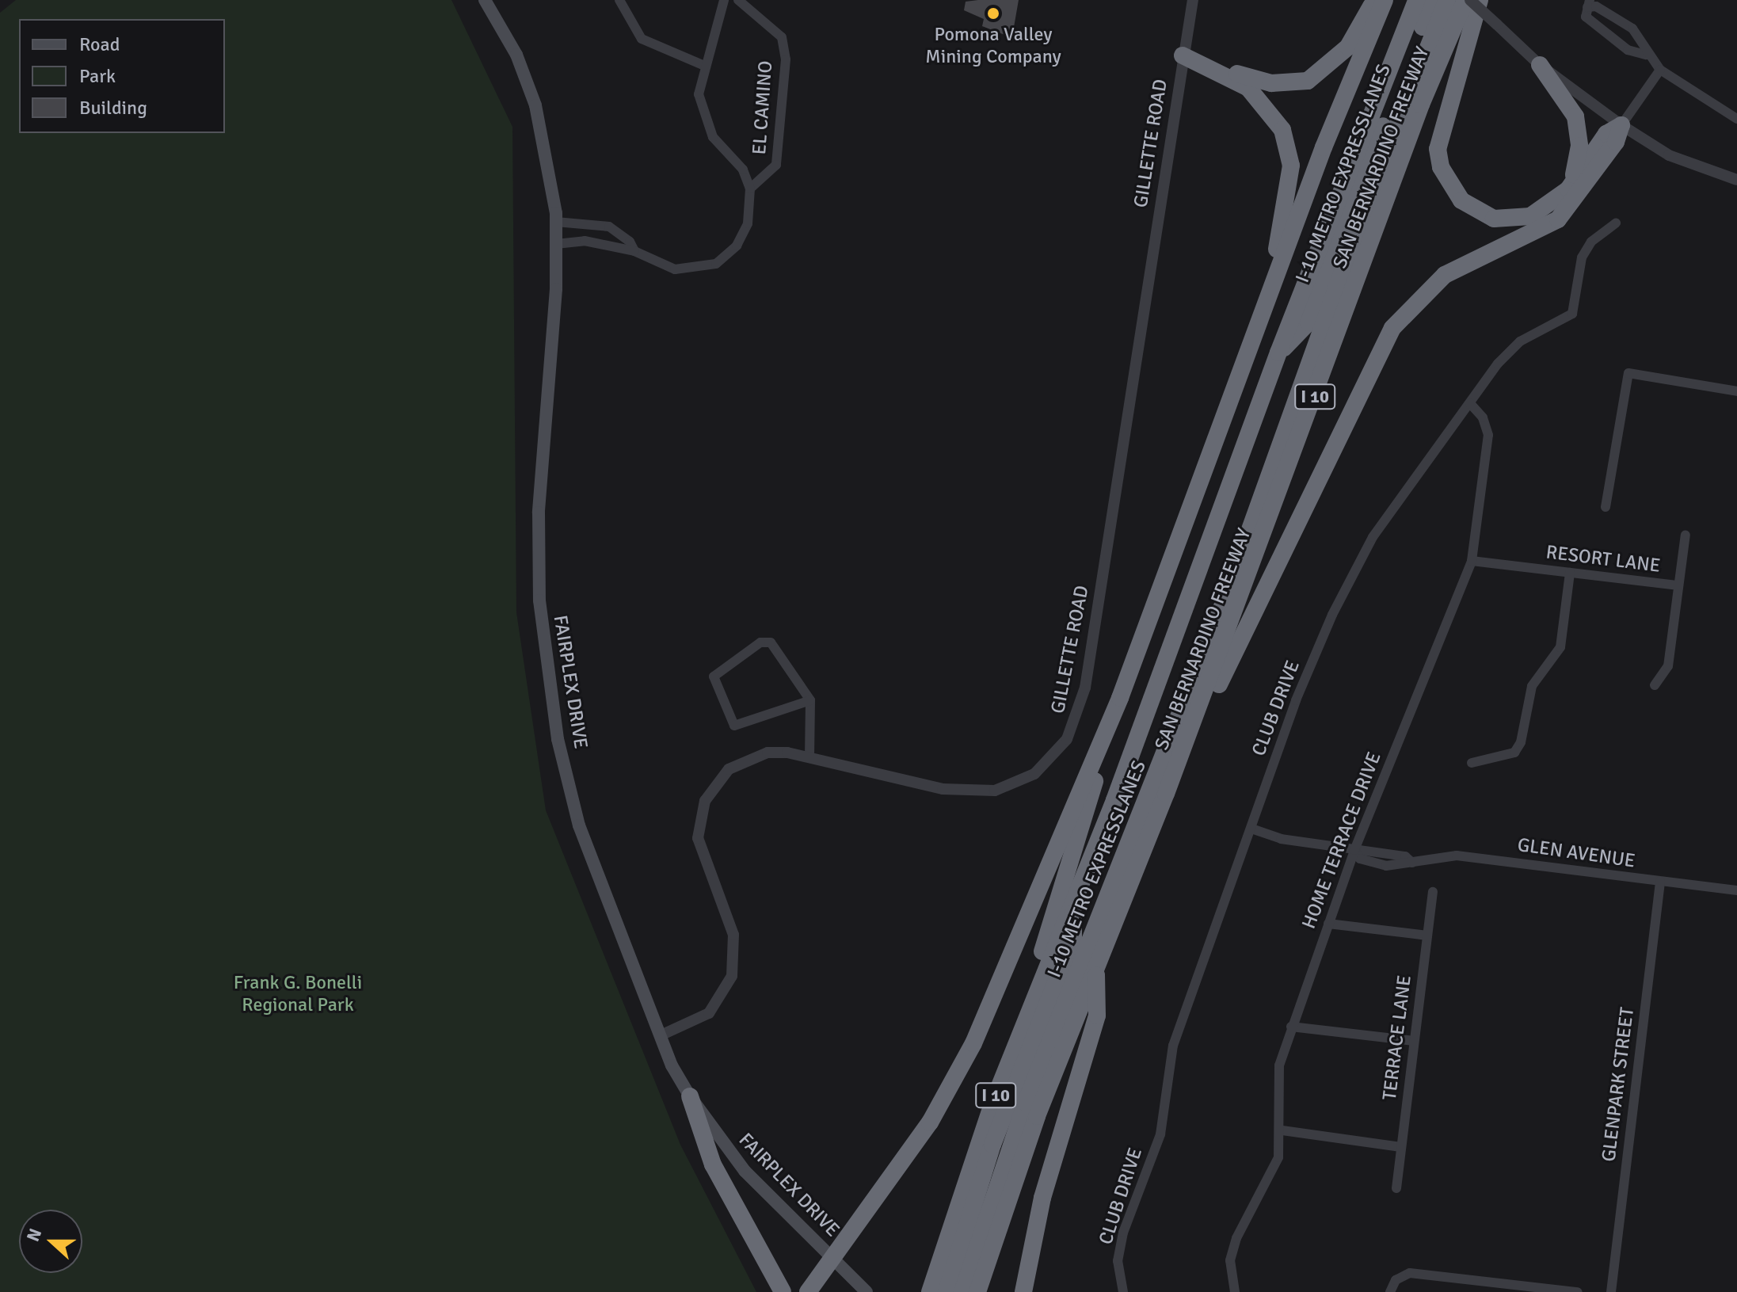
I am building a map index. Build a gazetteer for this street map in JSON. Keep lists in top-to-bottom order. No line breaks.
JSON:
{"streets":{"highway":["SAN BERNARDINO FREEWAY","I-10 METRO EXPRESSLANES","I 10"],"main road":["FAIRPLEX DRIVE"],"street":["EL CAMINO","GILLETTE ROAD","RESORT LANE","CLUB DRIVE","HOME TERRACE DRIVE","GLEN AVENUE","TERRACE LANE","GLENPARK STREET"]},"crossings":[["GILLETTE ROAD","FAIRPLEX DRIVE"],["SAN BERNARDINO FREEWAY","I-10 METRO EXPRESSLANES"],["RESORT LANE","HOME TERRACE DRIVE"],["CLUB DRIVE","HOME TERRACE DRIVE"],["CLUB DRIVE","GLEN AVENUE"],["HOME TERRACE DRIVE","GLEN AVENUE"],["GLEN AVENUE","GLENPARK STREET"]],"parks":["Frank G. Bonelli Regional Park"],"places":["Pomona Valley Mining Company"],"legend":["Road","Park","Building"],"north":"left"}
